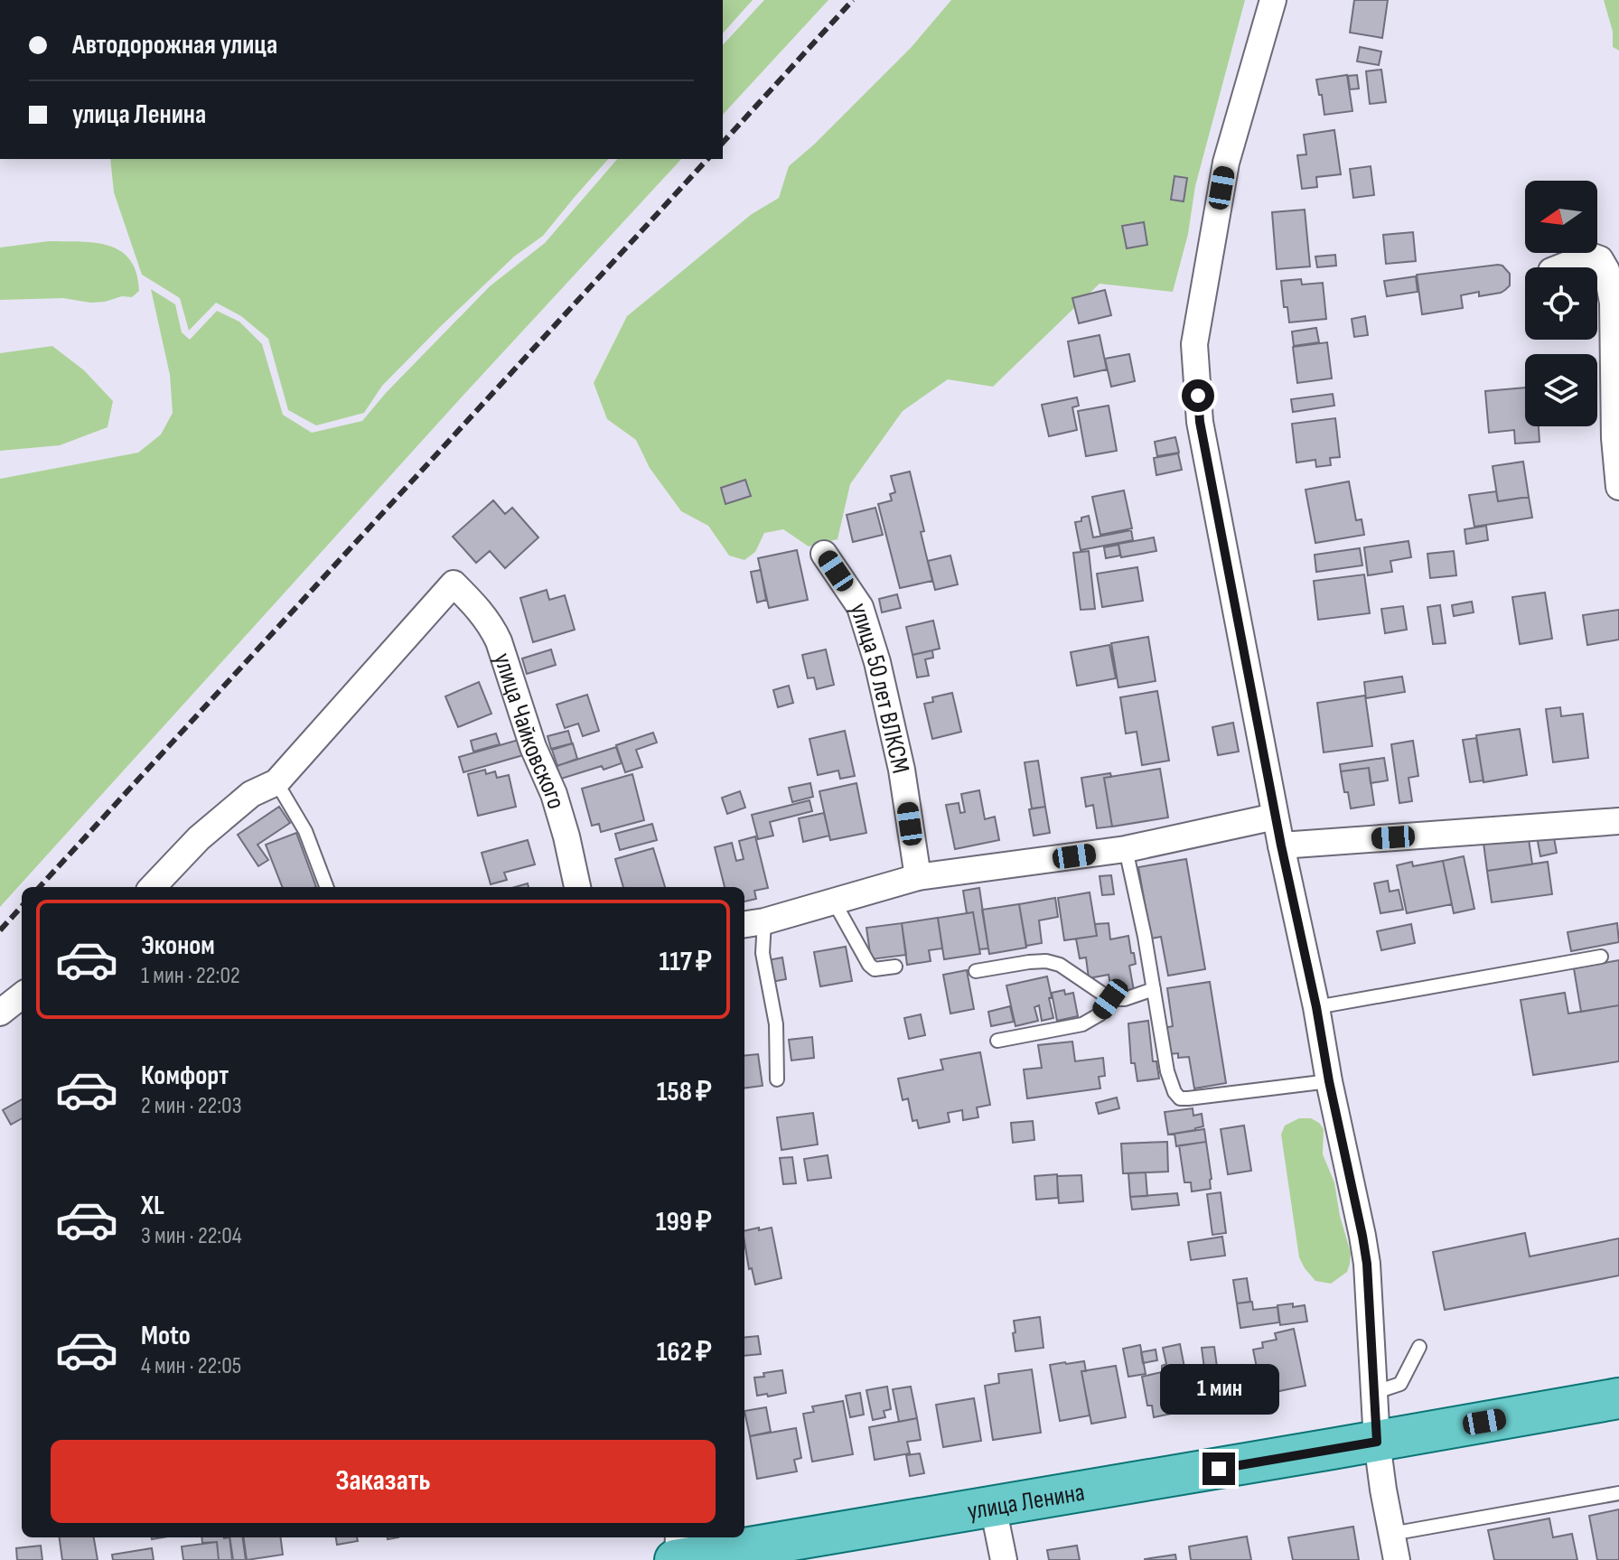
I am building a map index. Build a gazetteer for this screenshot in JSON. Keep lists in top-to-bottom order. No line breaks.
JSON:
{"streets":{"main road":["улица Ленина"],"street":["улица 50 лет ВЛКСМ","улица Чайковского"]},"north":"left","page":{"banner":["Автодорожная улица","улица Ленина"],"list":[{"name":"Эконом","note":"1 мин · 22:02","value":"117 ₽"},{"name":"Комфорт","note":"2 мин · 22:03","value":"158 ₽"},{"name":"XL","note":"3 мин · 22:04","value":"199 ₽"},{"name":"Moto","note":"4 мин · 22:05","value":"162 ₽"}],"bubble":"1 мин","buttons":"Заказать"}}
